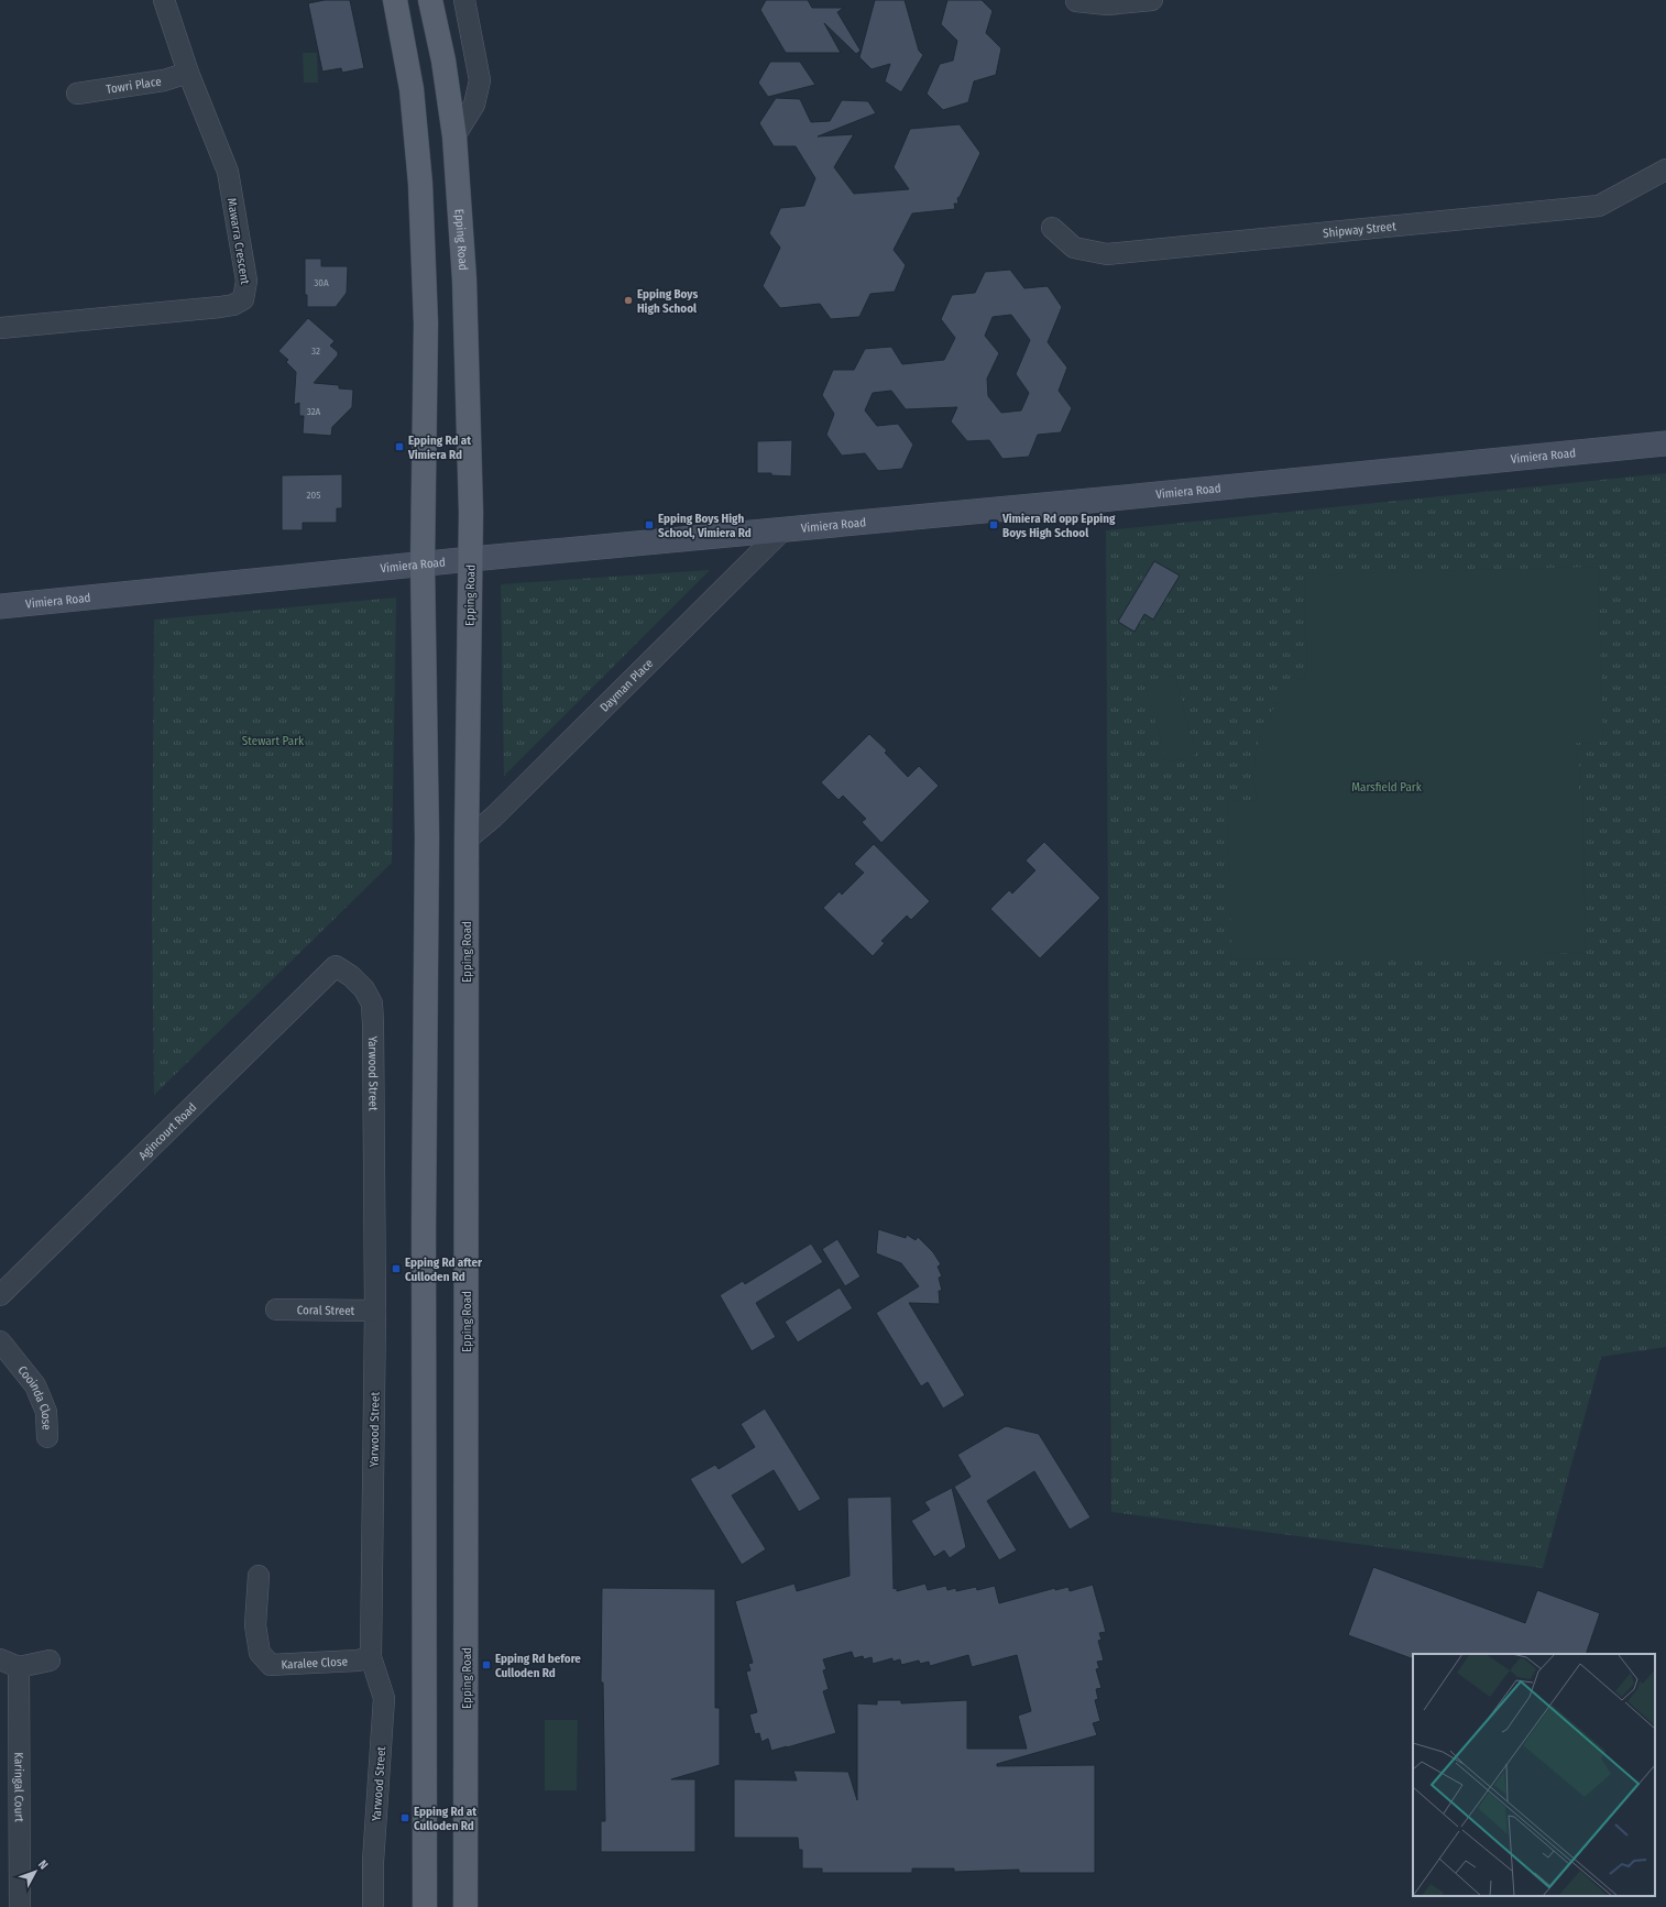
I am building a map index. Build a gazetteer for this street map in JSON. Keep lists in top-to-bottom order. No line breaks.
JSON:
{"streets":{"main road":["Epping Road"],"street":["Towri Place","Shipway Street","Mawarra Crescent","Vimiera Road","Dayman Place","Yarwood Street","Agincourt Road","Coral Street","Cooinda Close","Karalee Close","Karingal Court"]},"crossings":[["Towri Place","Mawarra Crescent"],["Epping Road","Vimiera Road"],["Epping Road","Dayman Place"],["Vimiera Road","Dayman Place"],["Yarwood Street","Agincourt Road"],["Yarwood Street","Coral Street"],["Yarwood Street","Karalee Close"]],"parks":["Stewart Park","Marsfield Park"],"places":{"other":["Epping Boys High School"],"transit":["Epping Rd at Vimiera Rd","Epping Boys High School, Vimiera Rd","Vimiera Rd opp Epping Boys High School","Epping Rd after Culloden Rd","Epping Rd before Culloden Rd","Epping Rd at Culloden Rd"]},"house_numbers":["30A","32","32A","205"],"north":"top right"}
